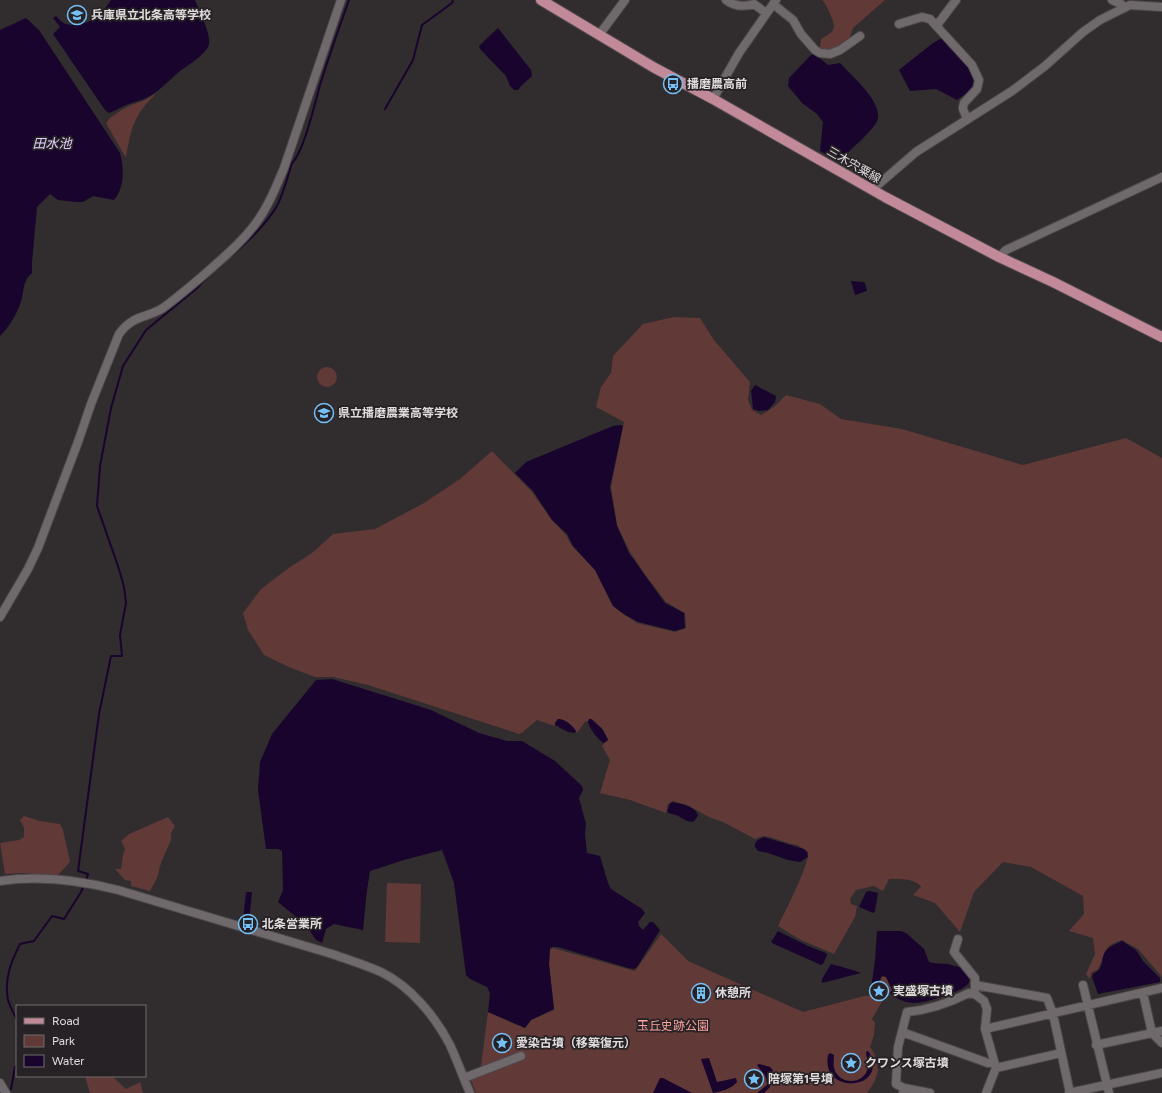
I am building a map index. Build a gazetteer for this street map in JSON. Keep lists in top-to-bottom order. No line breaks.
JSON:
{"streets":{"main road":["三木宍粟線"]},"water":["田水池"],"parks":["玉丘史跡公園"],"places":{"school or university":["兵庫県立北条高等学校","県立播磨農業高等学校"],"bus stop":["播磨農高前","北条営業所"],"place":["実盛塚古墳","愛染古墳（移築復元）","クワンス塚古墳","陪塚第1号墳"],"building":["休憩所"]},"legend":["Road","Park","Water"]}
